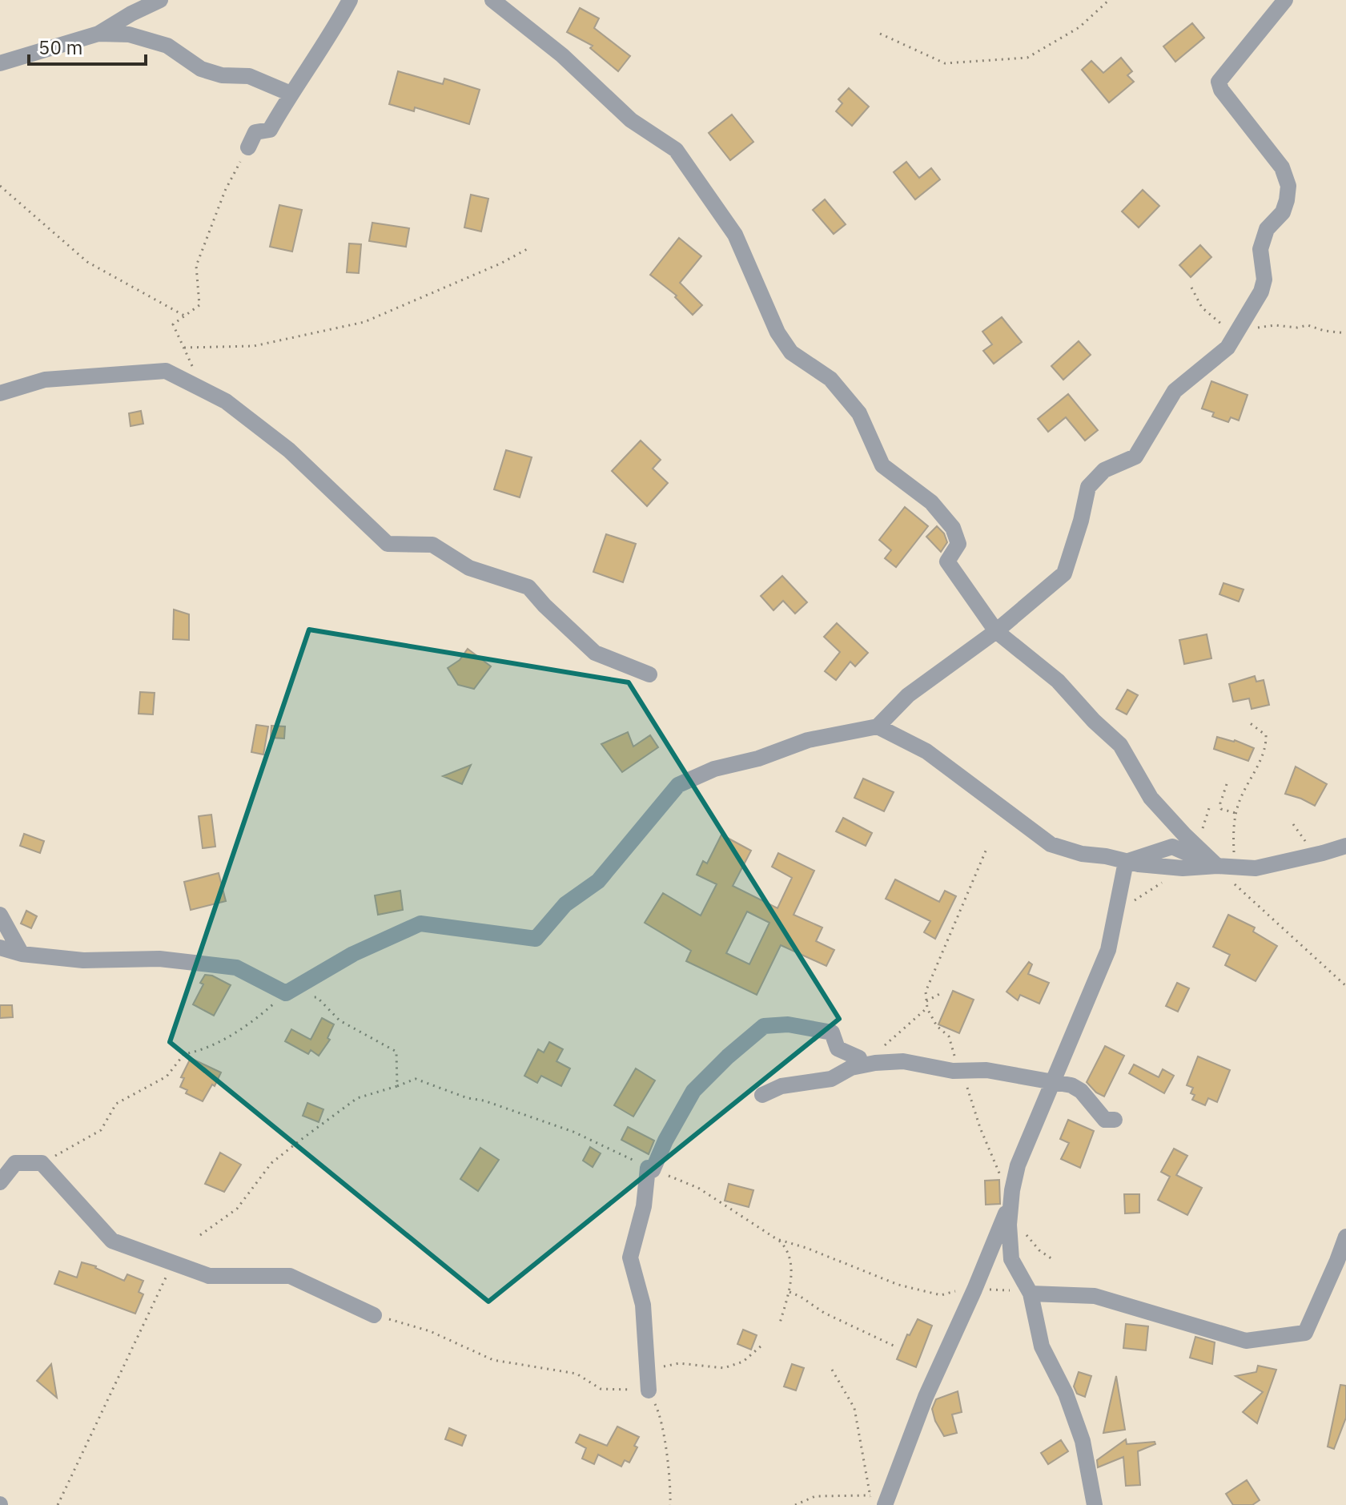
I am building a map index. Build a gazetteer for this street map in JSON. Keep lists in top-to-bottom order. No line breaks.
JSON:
{"scale_bar":"50 m"}
